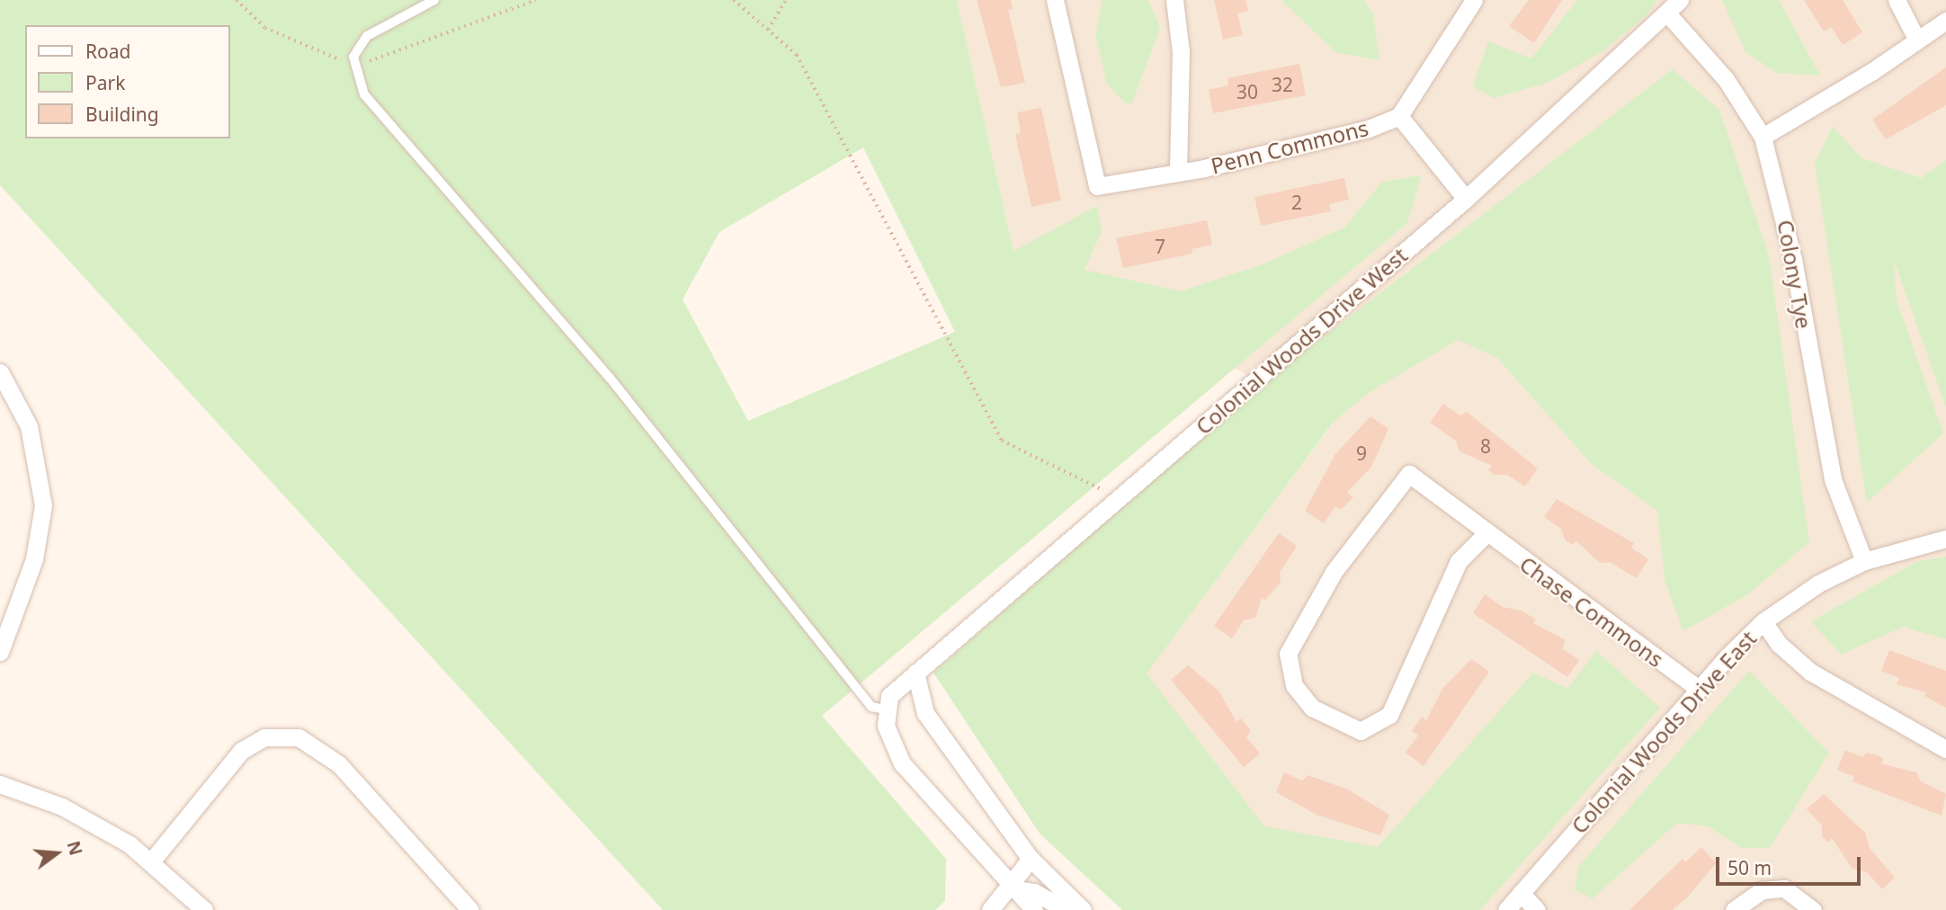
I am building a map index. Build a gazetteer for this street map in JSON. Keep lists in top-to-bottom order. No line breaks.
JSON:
{"streets":{"street":["Penn Commons","Colony Tye","Colonial Woods Drive West","Chase Commons","Colonial Woods Drive East"]},"crossings":[["Colony Tye","Colonial Woods Drive West"],["Colony Tye","Colonial Woods Drive East"],["Chase Commons","Colonial Woods Drive East"]],"house_numbers":["32","30","2","7","8","9"],"legend":["Road","Park","Building"],"scale_bar":"50 m","north":"right"}
